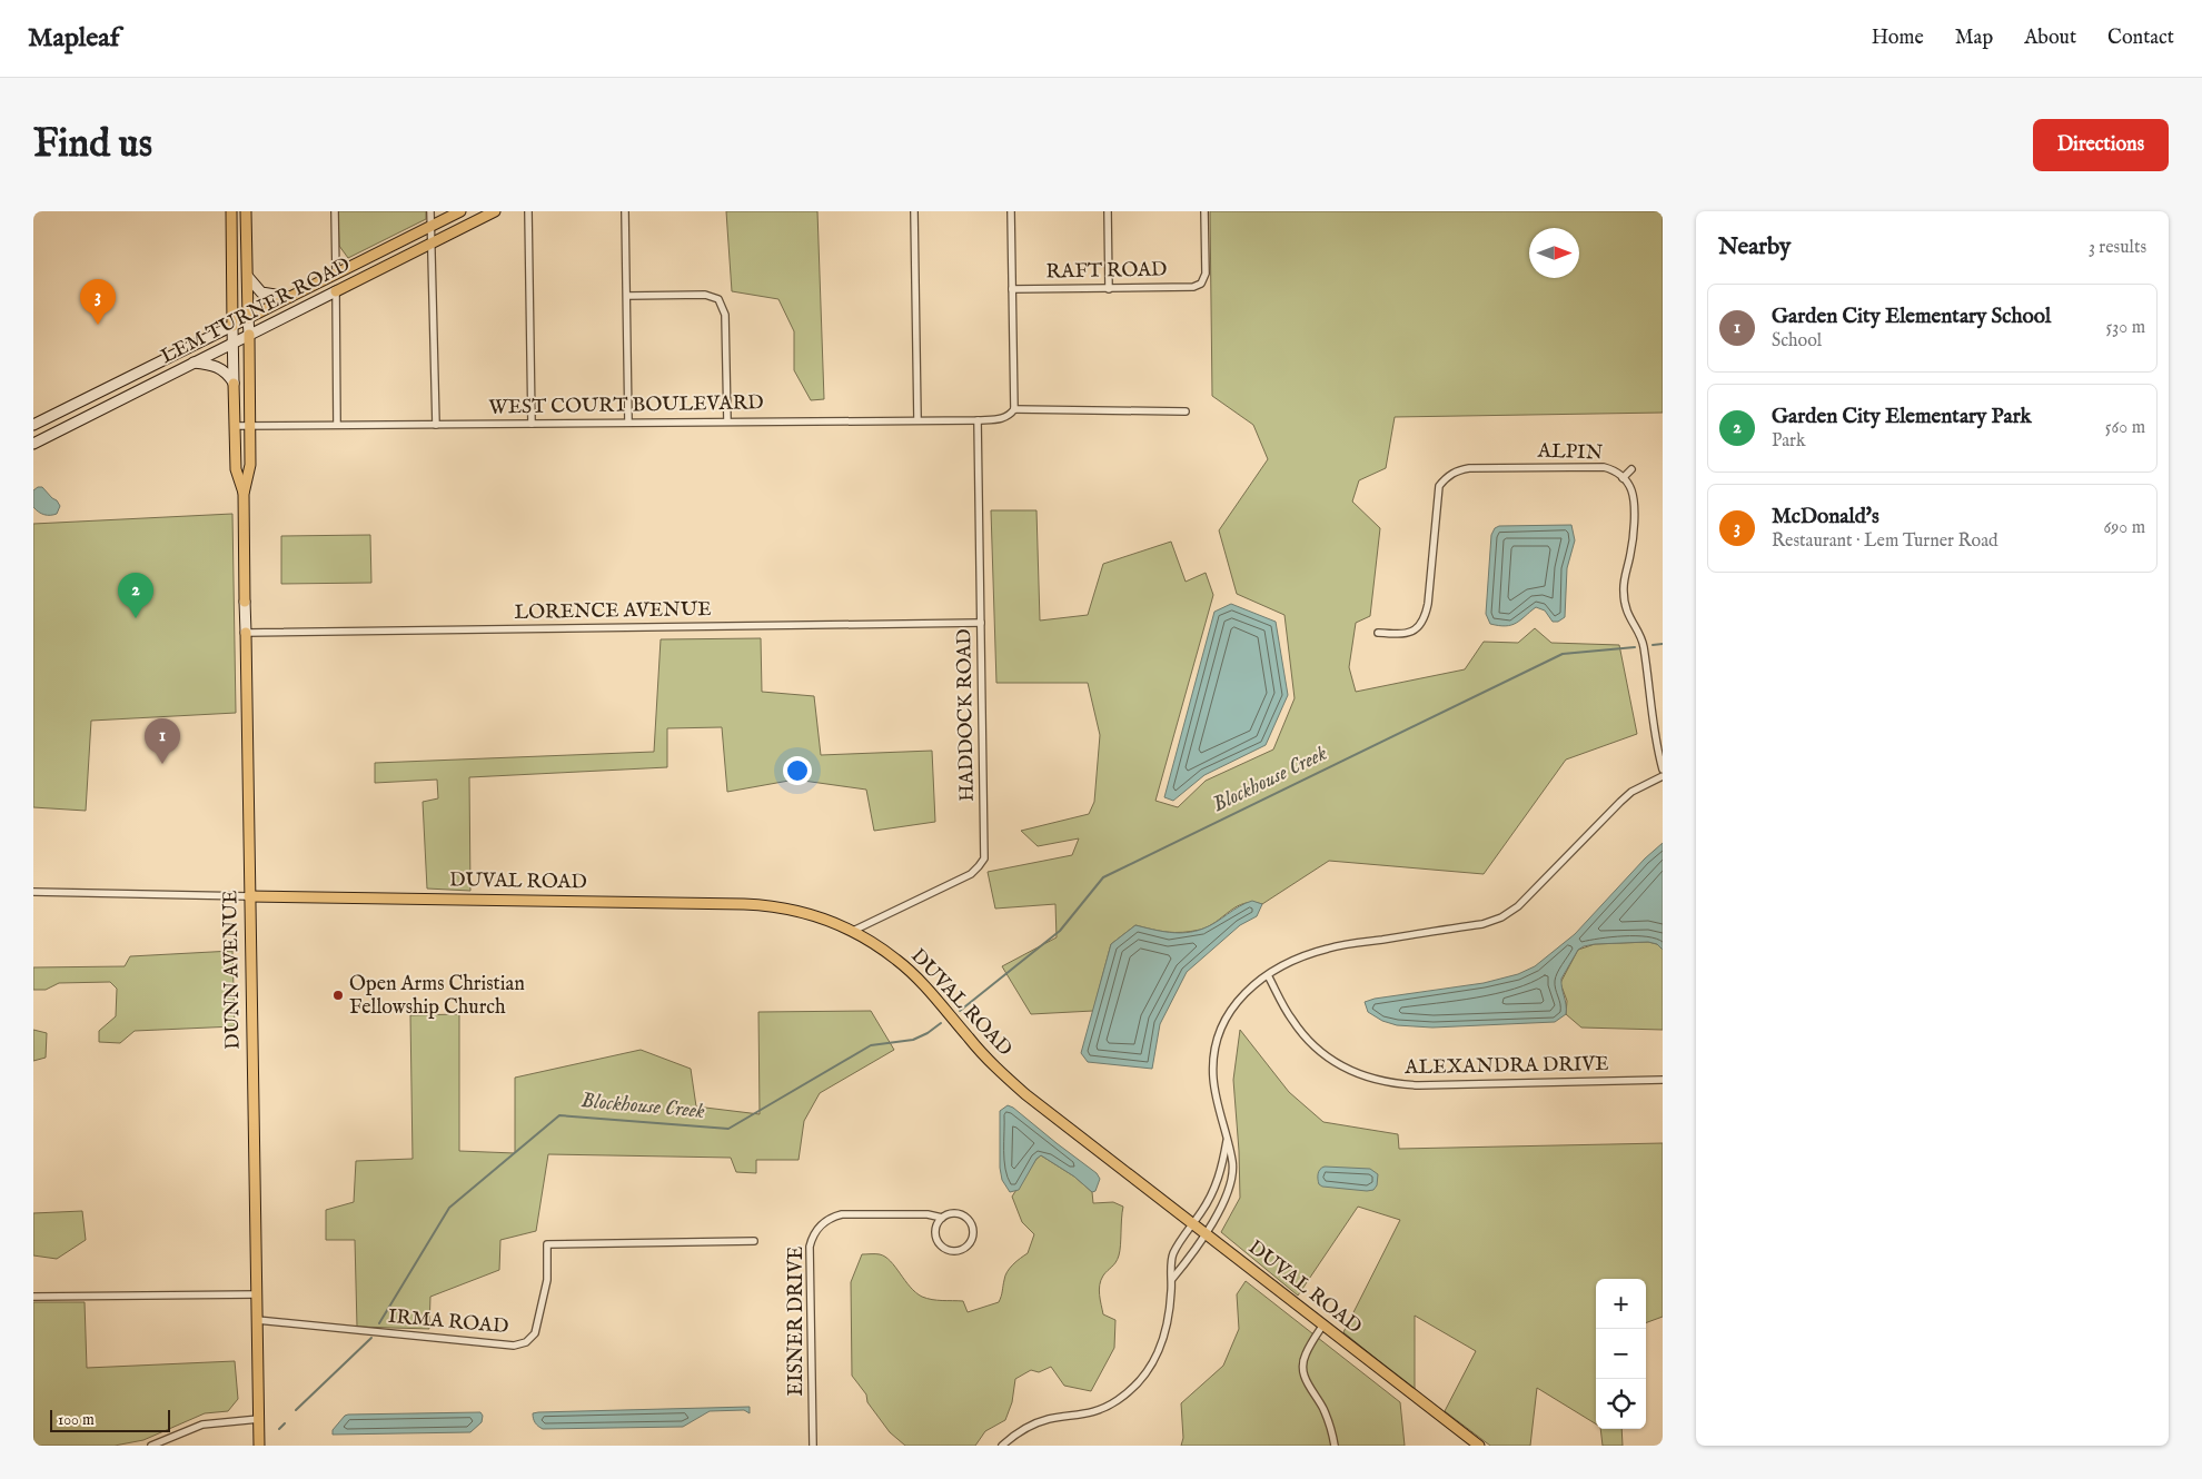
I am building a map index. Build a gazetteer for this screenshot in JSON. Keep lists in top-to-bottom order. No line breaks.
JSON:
{"streets":{"main road":["LEM TURNER ROAD","DUVAL ROAD","DUNN AVENUE"],"street":["RAFT ROAD","WEST COURT BOULEVARD","ALPIN","LORENCE AVENUE","HADDOCK ROAD","ALEXANDRA DRIVE","EISNER DRIVE","IRMA ROAD"]},"crossings":[["LEM TURNER ROAD","DUNN AVENUE"],["WEST COURT BOULEVARD","HADDOCK ROAD"],["WEST COURT BOULEVARD","DUNN AVENUE"],["LORENCE AVENUE","HADDOCK ROAD"],["LORENCE AVENUE","DUNN AVENUE"],["HADDOCK ROAD","DUVAL ROAD"],["DUVAL ROAD","DUNN AVENUE"],["DUNN AVENUE","IRMA ROAD"]],"water":["Blockhouse Creek"],"places":["Open Arms Christian Fellowship Church"],"scale_bar":"100 m","north":"right","page":{"header":"Mapleaf","nav":["Home","Map","About","Contact"],"buttons":"Directions","title":"Find us","heading":["Nearby","3 results"],"pins":["3","2","1"],"list":[{"mark":"1","name":"Garden City Elementary School","note":"School","value":"530 m"},{"mark":"2","name":"Garden City Elementary Park","note":"Park","value":"560 m"},{"mark":"3","name":"McDonald's","note":"Restaurant · Lem Turner Road","value":"690 m"}],"map_buttons":["+","−"],"scale":"100 m"}}
